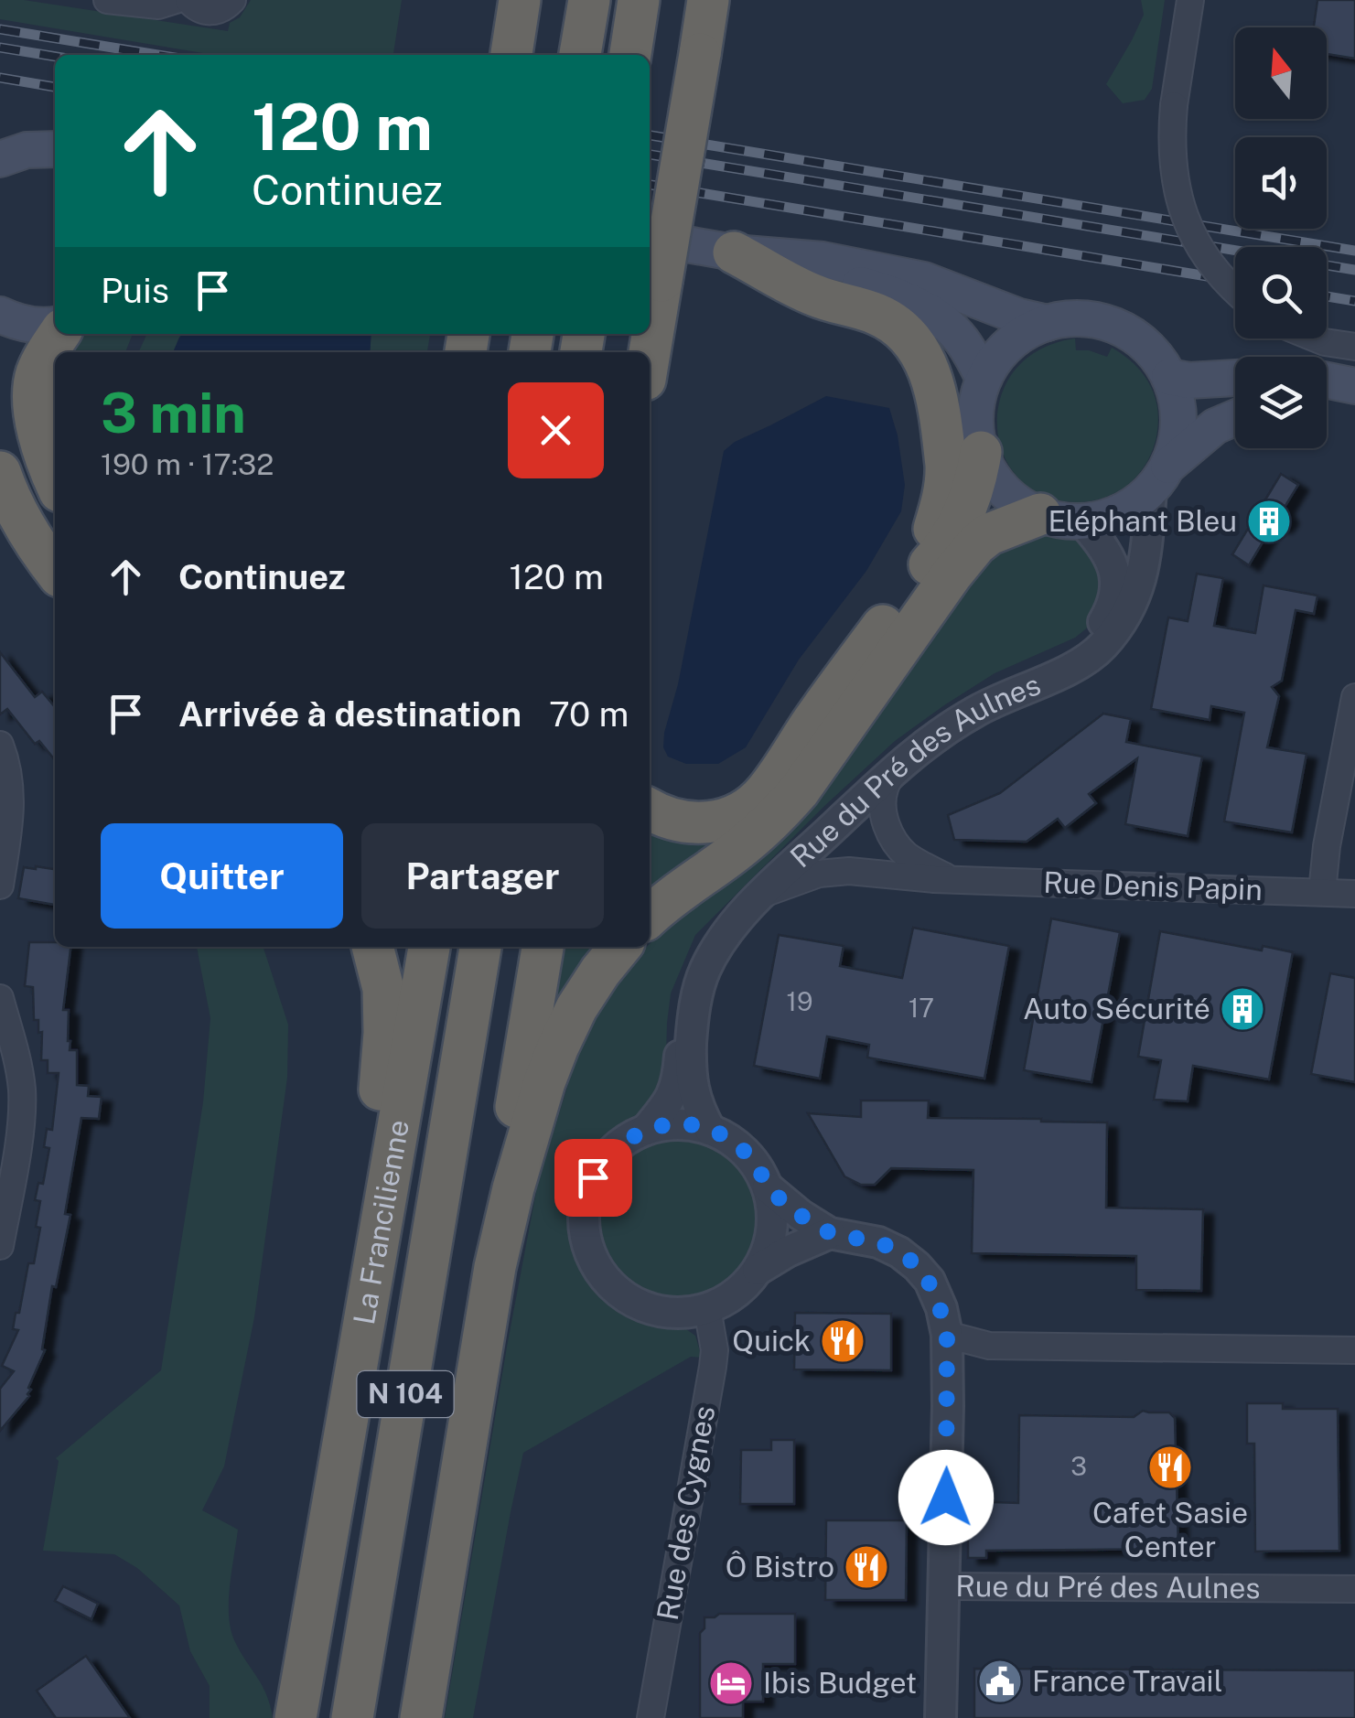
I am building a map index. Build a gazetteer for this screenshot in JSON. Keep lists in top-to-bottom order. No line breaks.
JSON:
{"streets":{"highway":["La Francilienne","N 104"],"street":["Rue du Pré des Aulnes","Rue Denis Papin","Rue des Cygnes"]},"crossings":[["Rue du Pré des Aulnes","Rue Denis Papin"],["Rue du Pré des Aulnes","Rue des Cygnes"]],"places":{"building":["Eléphant Bleu","Auto Sécurité"],"restaurant":["Quick","Cafet Sasie Center","Ô Bistro"],"public building":["France Travail"],"hotel":["Ibis Budget"]},"house_numbers":["19","17","3"],"north":"top","page":{"turn":["120 m","Continuez"],"then":"Puis","heading":["3 min","190 m · 17:32"],"list":[{"name":"Continuez","value":"120 m"},{"name":"Arrivée à destination","value":"70 m"}],"buttons":["Quitter","Partager"]}}
